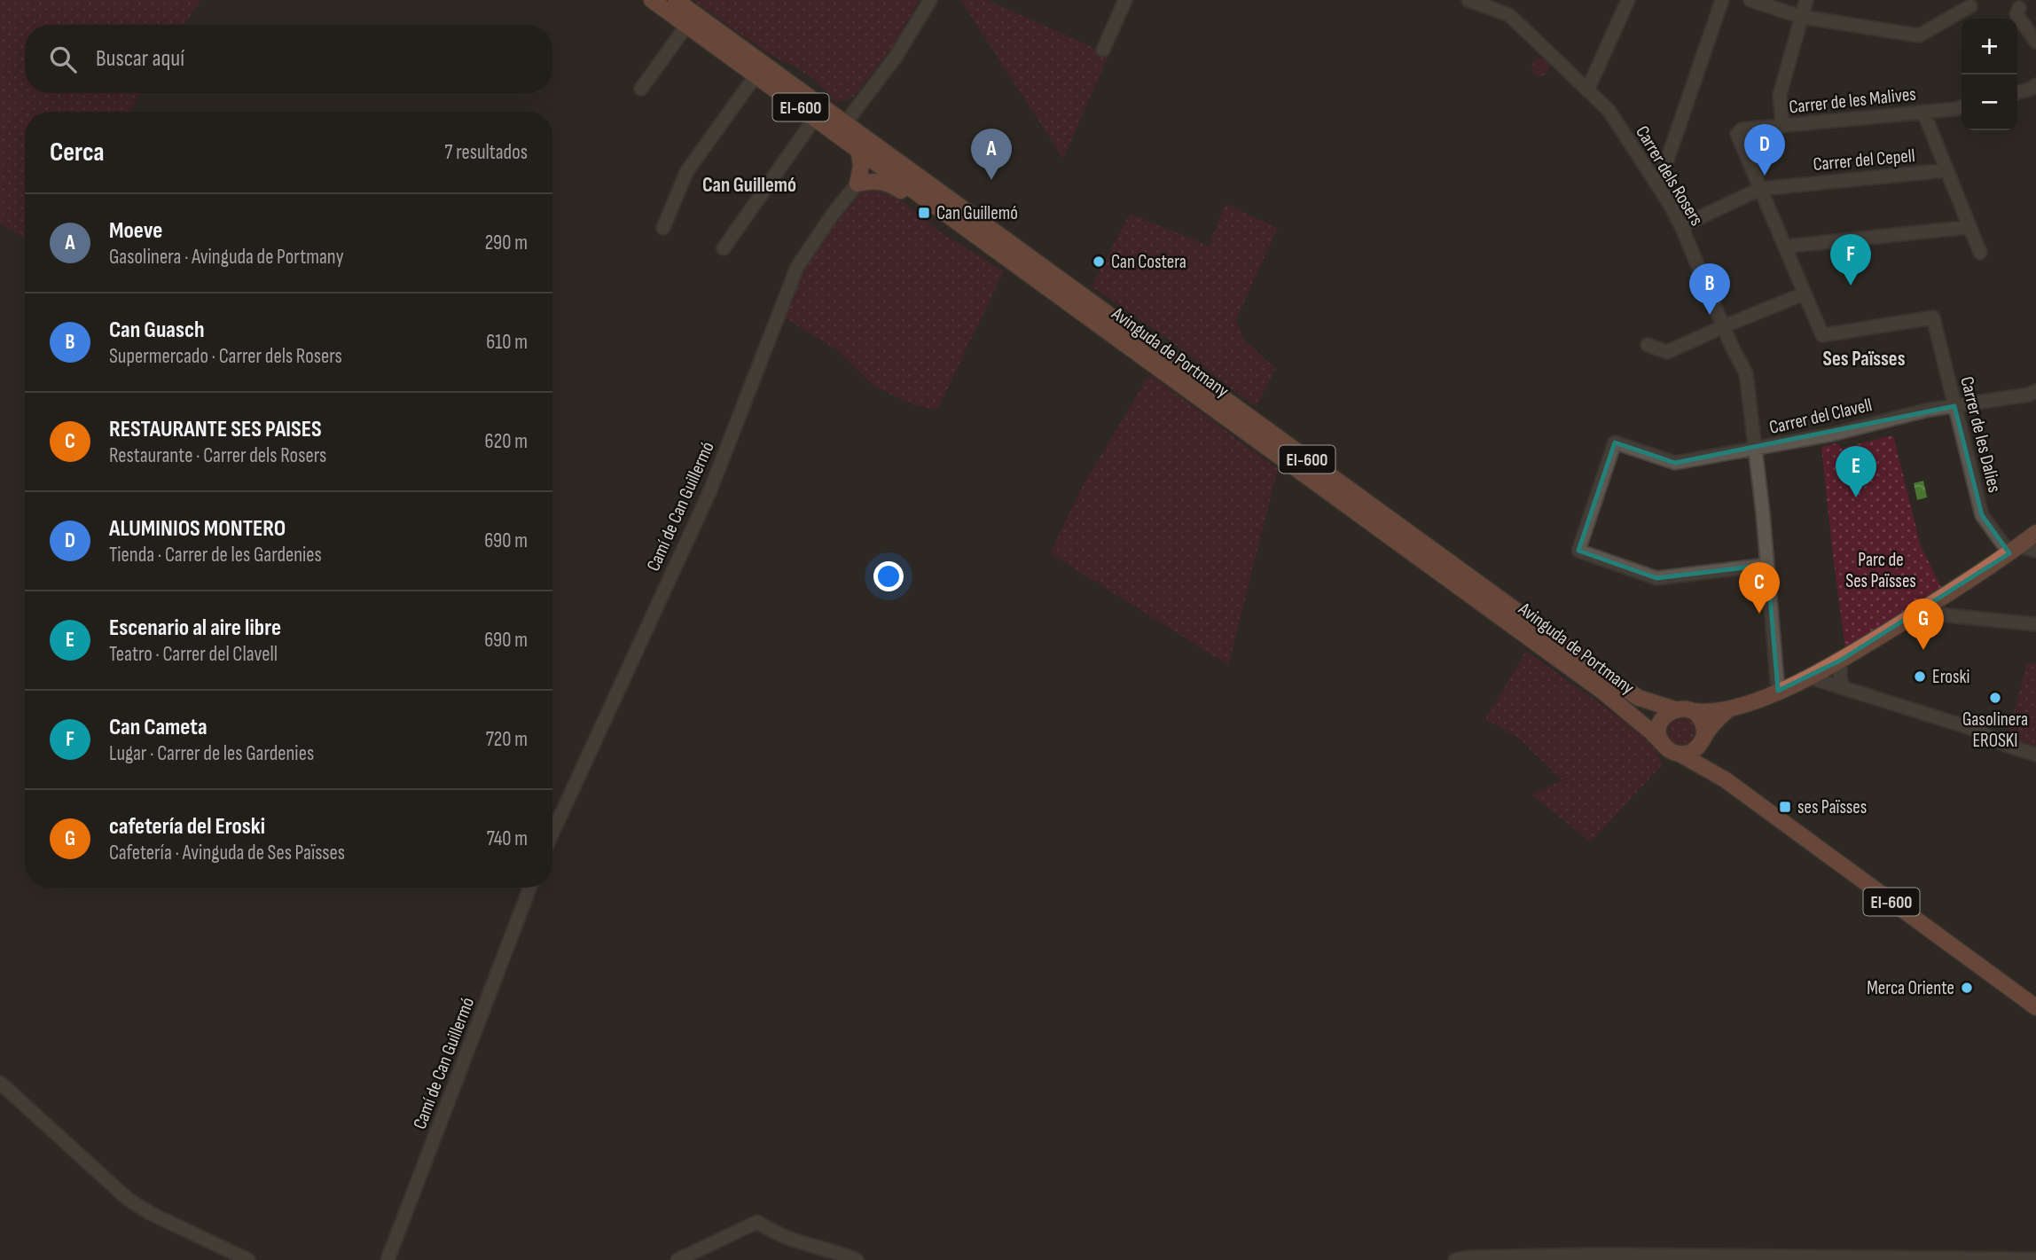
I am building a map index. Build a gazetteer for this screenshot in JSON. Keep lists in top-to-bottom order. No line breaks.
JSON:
{"streets":{"main road":["EI-600","Avinguda de Portmany"],"street":["Carrer de les Malives","Carrer del Cepell","Carrer dels Rosers","Carrer del Clavell","Carrer de les Dalies","Camí de Can Guillermó"]},"crossings":[["Carrer de les Malives","Carrer del Cepell"],["EI-600","Avinguda de Portmany"],["Carrer del Cepell","Carrer dels Rosers"],["Carrer dels Rosers","Carrer del Clavell"],["Carrer del Clavell","Carrer de les Dalies"]],"districts":["Can Guillemó","Ses Païsses"],"parks":["Parc de Ses Païsses"],"places":{"transit":["Can Guillemó","ses Païsses"],"other":["Can Costera","Eroski","Gasolinera EROSKI","Merca Oriente"]},"page":{"map_buttons":["+","−"],"search":"Buscar aquí","heading":["Cerca","7 resultados"],"pins":["D","A","F","B","E","C","G"],"list":[{"mark":"A","name":"Moeve","note":"Gasolinera · Avinguda de Portmany","value":"290 m"},{"mark":"B","name":"Can Guasch","note":"Supermercado · Carrer dels Rosers","value":"610 m"},{"mark":"C","name":"RESTAURANTE SES PAISES","note":"Restaurante · Carrer dels Rosers","value":"620 m"},{"mark":"D","name":"ALUMINIOS MONTERO","note":"Tienda · Carrer de les Gardenies","value":"690 m"},{"mark":"E","name":"Escenario al aire libre","note":"Teatro · Carrer del Clavell","value":"690 m"},{"mark":"F","name":"Can Cameta","note":"Lugar · Carrer de les Gardenies","value":"720 m"},{"mark":"G","name":"cafetería del Eroski","note":"Cafetería · Avinguda de Ses Païsses","value":"740 m"}]}}
